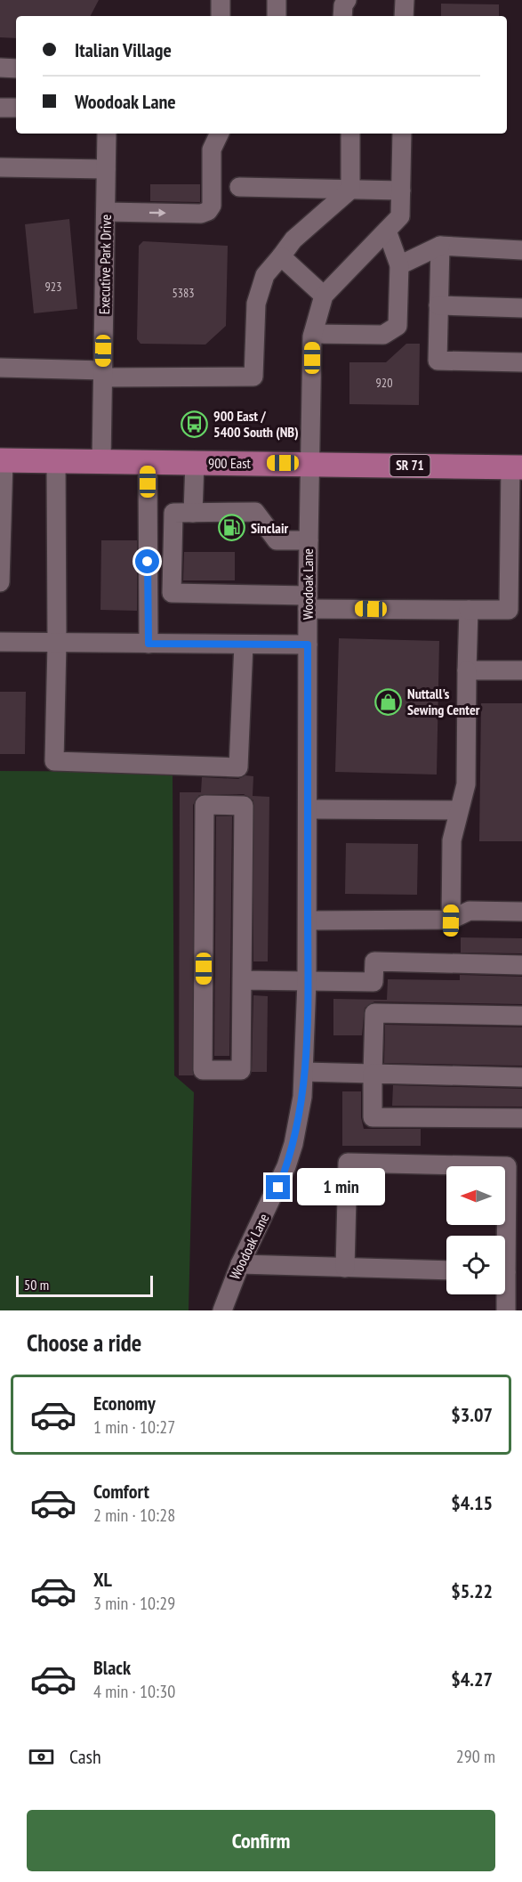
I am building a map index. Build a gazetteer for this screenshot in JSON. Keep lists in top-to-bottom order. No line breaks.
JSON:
{"streets":{"main road":["900 East","SR 71"],"street":["Executive Park Drive","Woodoak Lane"]},"crossings":[["Executive Park Drive","900 East"],["900 East","Woodoak Lane"]],"places":{"bus stop":["900 East / 5400 South (NB)"],"fuel station":["Sinclair"],"shop":["Nuttall's Sewing Center"]},"house_numbers":["923","5383","920"],"scale_bar":"50 m","north":"left","page":{"banner":["Italian Village","Woodoak Lane"],"bubble":"1 min","scale":"50 m","heading":"Choose a ride","list":[{"name":"Economy","note":"1 min · 10:27","value":"$3.07"},{"name":"Comfort","note":"2 min · 10:28","value":"$4.15"},{"name":"XL","note":"3 min · 10:29","value":"$5.22"},{"name":"Black","note":"4 min · 10:30","value":"$4.27"}],"pay":["Cash","290 m"],"buttons":"Confirm"}}
